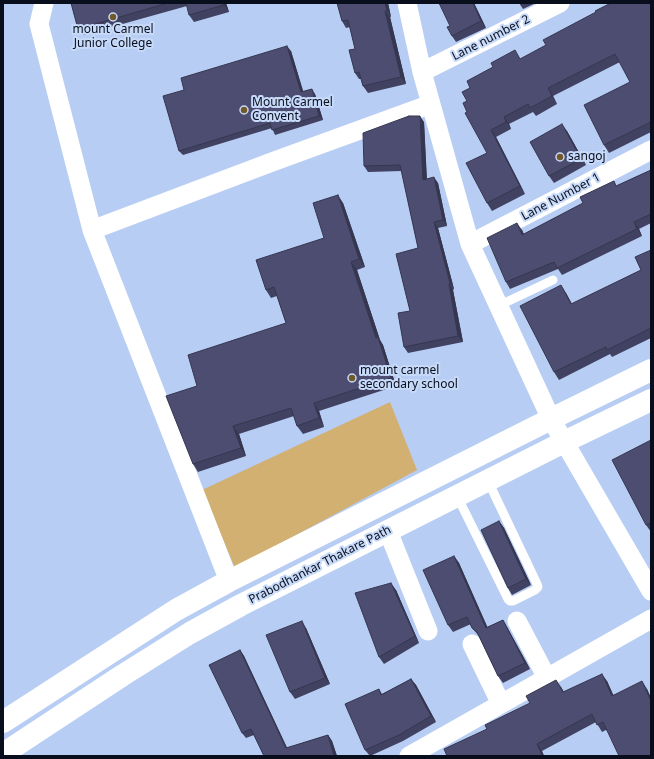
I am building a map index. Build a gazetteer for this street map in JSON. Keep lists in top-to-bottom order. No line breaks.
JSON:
{"streets":{"main road":["Prabodhankar Thakare Path"],"street":["Lane number 2","Lane Number 1"]},"places":["mount Carmel Junior College","Mount Carmel Convent","sangoj","mount carmel secondary school"]}
